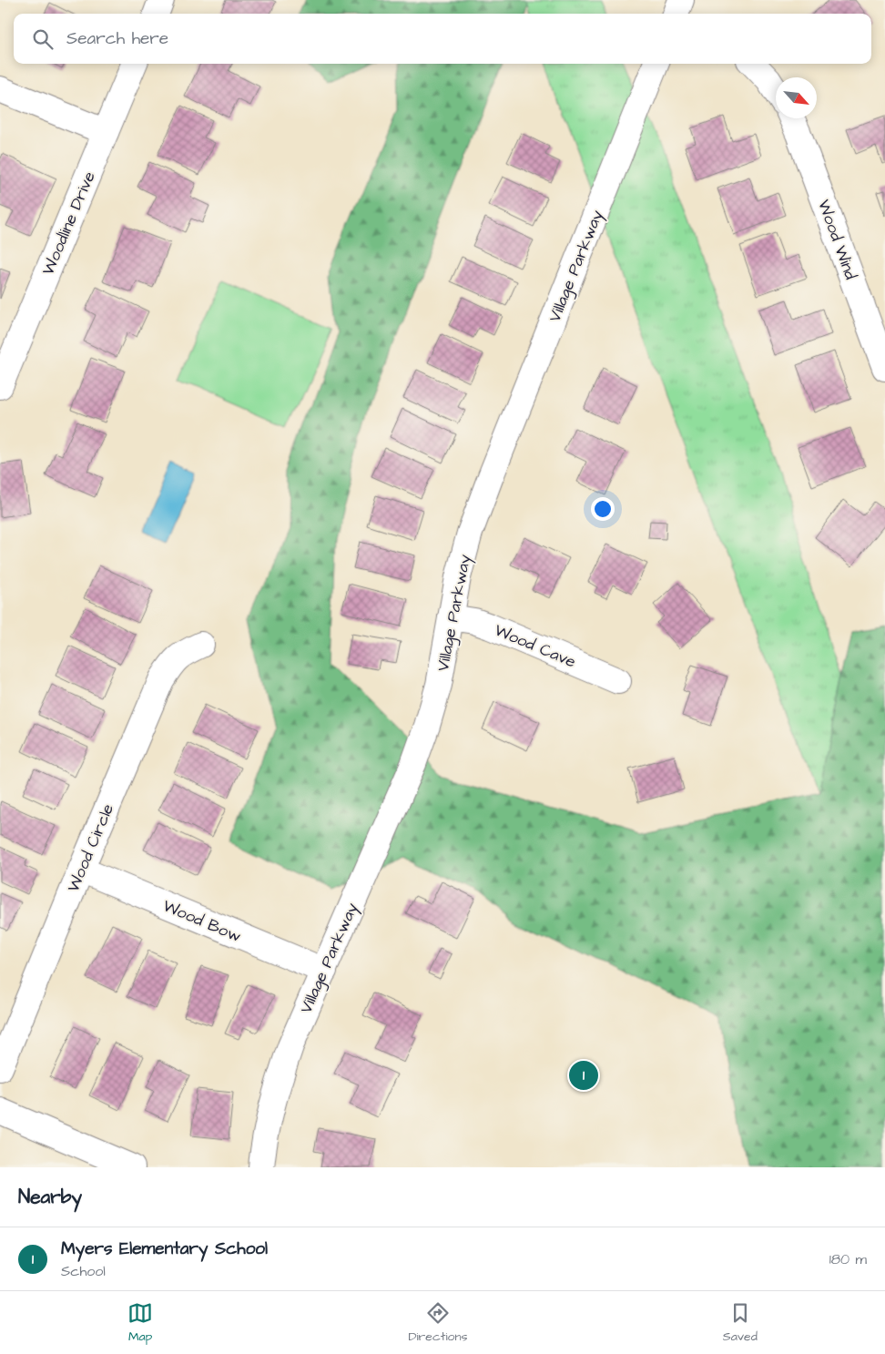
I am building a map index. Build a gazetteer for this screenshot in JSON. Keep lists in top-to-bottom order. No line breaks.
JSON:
{"streets":{"street":["Woodline Drive","Wood Wind","Village Parkway","Wood Cave","Wood Circle","Wood Bow"]},"crossings":[["Village Parkway","Wood Cave"],["Village Parkway","Wood Bow"],["Wood Circle","Wood Bow"]],"north":"bottom right","page":{"search":"Search here","pins":"1","heading":"Nearby","list":[{"mark":"1","name":"Myers Elementary School","note":"School","value":"180 m"}],"nav":["Map","Directions","Saved"]}}
